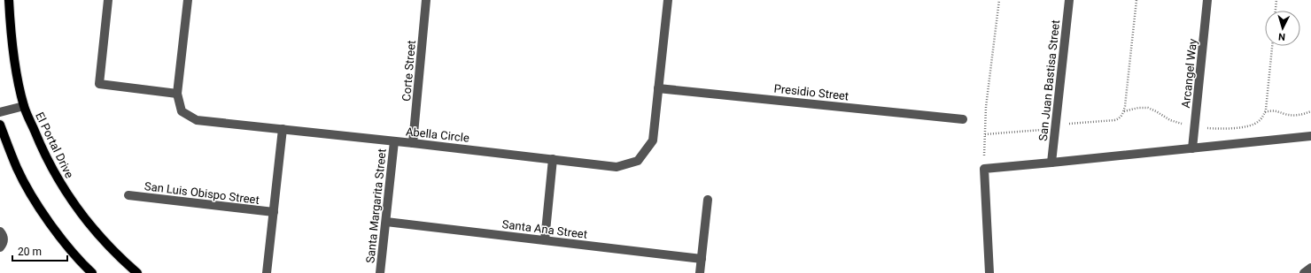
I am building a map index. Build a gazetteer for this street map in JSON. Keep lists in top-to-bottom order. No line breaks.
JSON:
{"streets":{"main road":["El Portal Drive"],"street":["Corte Street","Arcangel Way","San Juan Bastisa Street","Presidio Street","Abella Circle","San Luis Obispo Street","Santa Margarita Street","Santa Ana Street"]},"crossings":[["Corte Street","Abella Circle"],["Presidio Street","Abella Circle"],["Abella Circle","Santa Margarita Street"],["Santa Margarita Street","Santa Ana Street"]],"scale_bar":"20 m","north":"bottom"}
